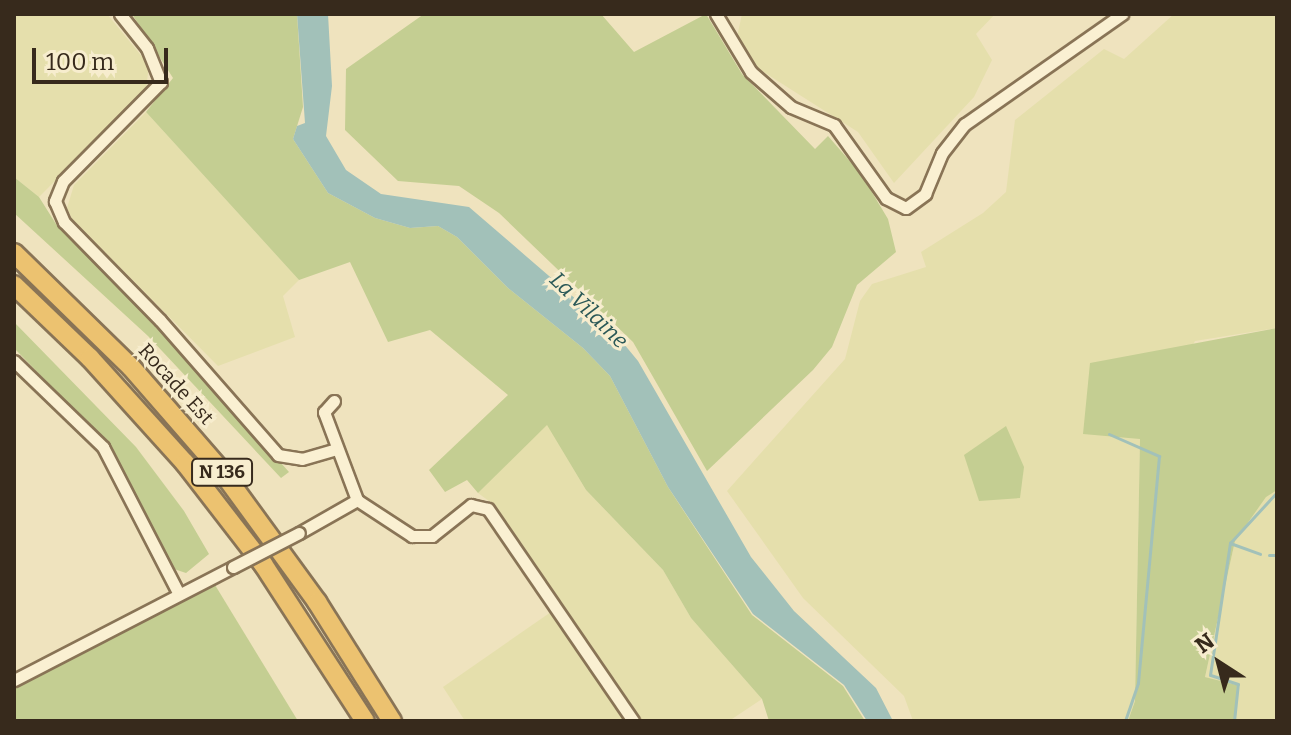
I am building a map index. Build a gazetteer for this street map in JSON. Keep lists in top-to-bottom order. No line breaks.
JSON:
{"streets":{"highway":["Rocade Est","N 136"]},"water":["La Vilaine"],"scale_bar":"100 m","north":"top left"}
